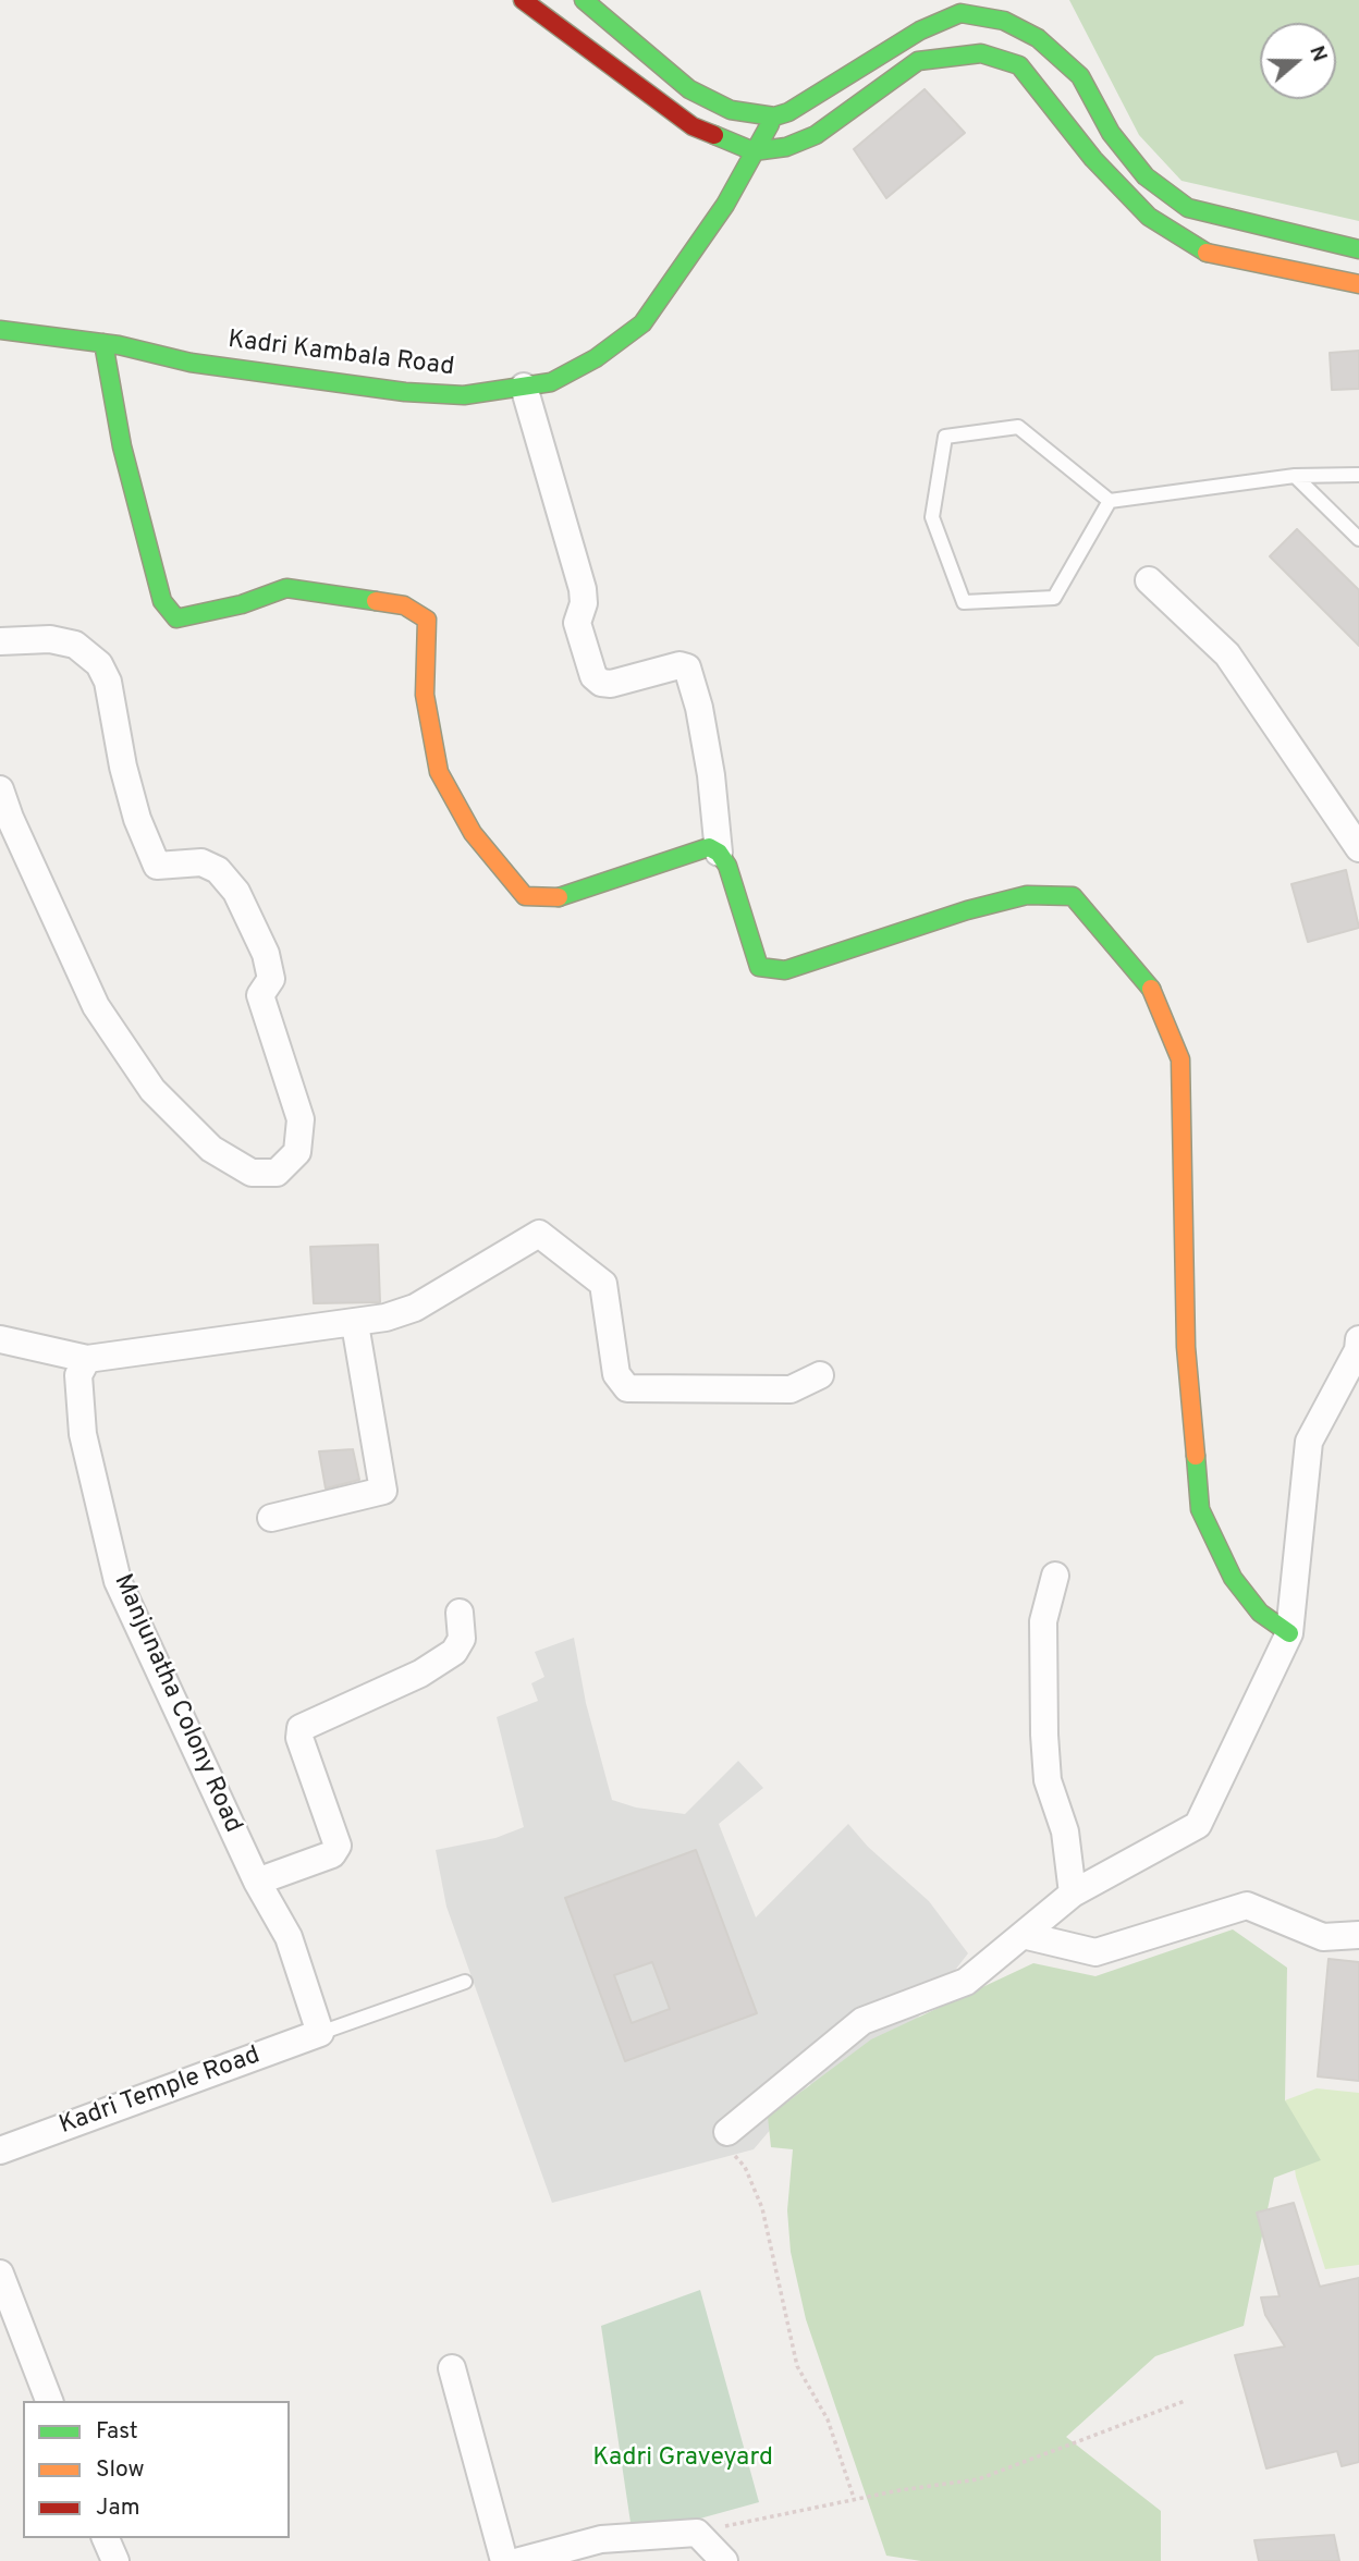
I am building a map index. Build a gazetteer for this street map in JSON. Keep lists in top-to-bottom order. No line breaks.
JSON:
{"streets":{"street":["Kadri Kambala Road","Manjunatha Colony Road","Kadri Temple Road"]},"crossings":[["Manjunatha Colony Road","Kadri Temple Road"]],"parks":["Kadri Graveyard"],"legend":["Fast","Slow","Jam"],"north":"right"}
